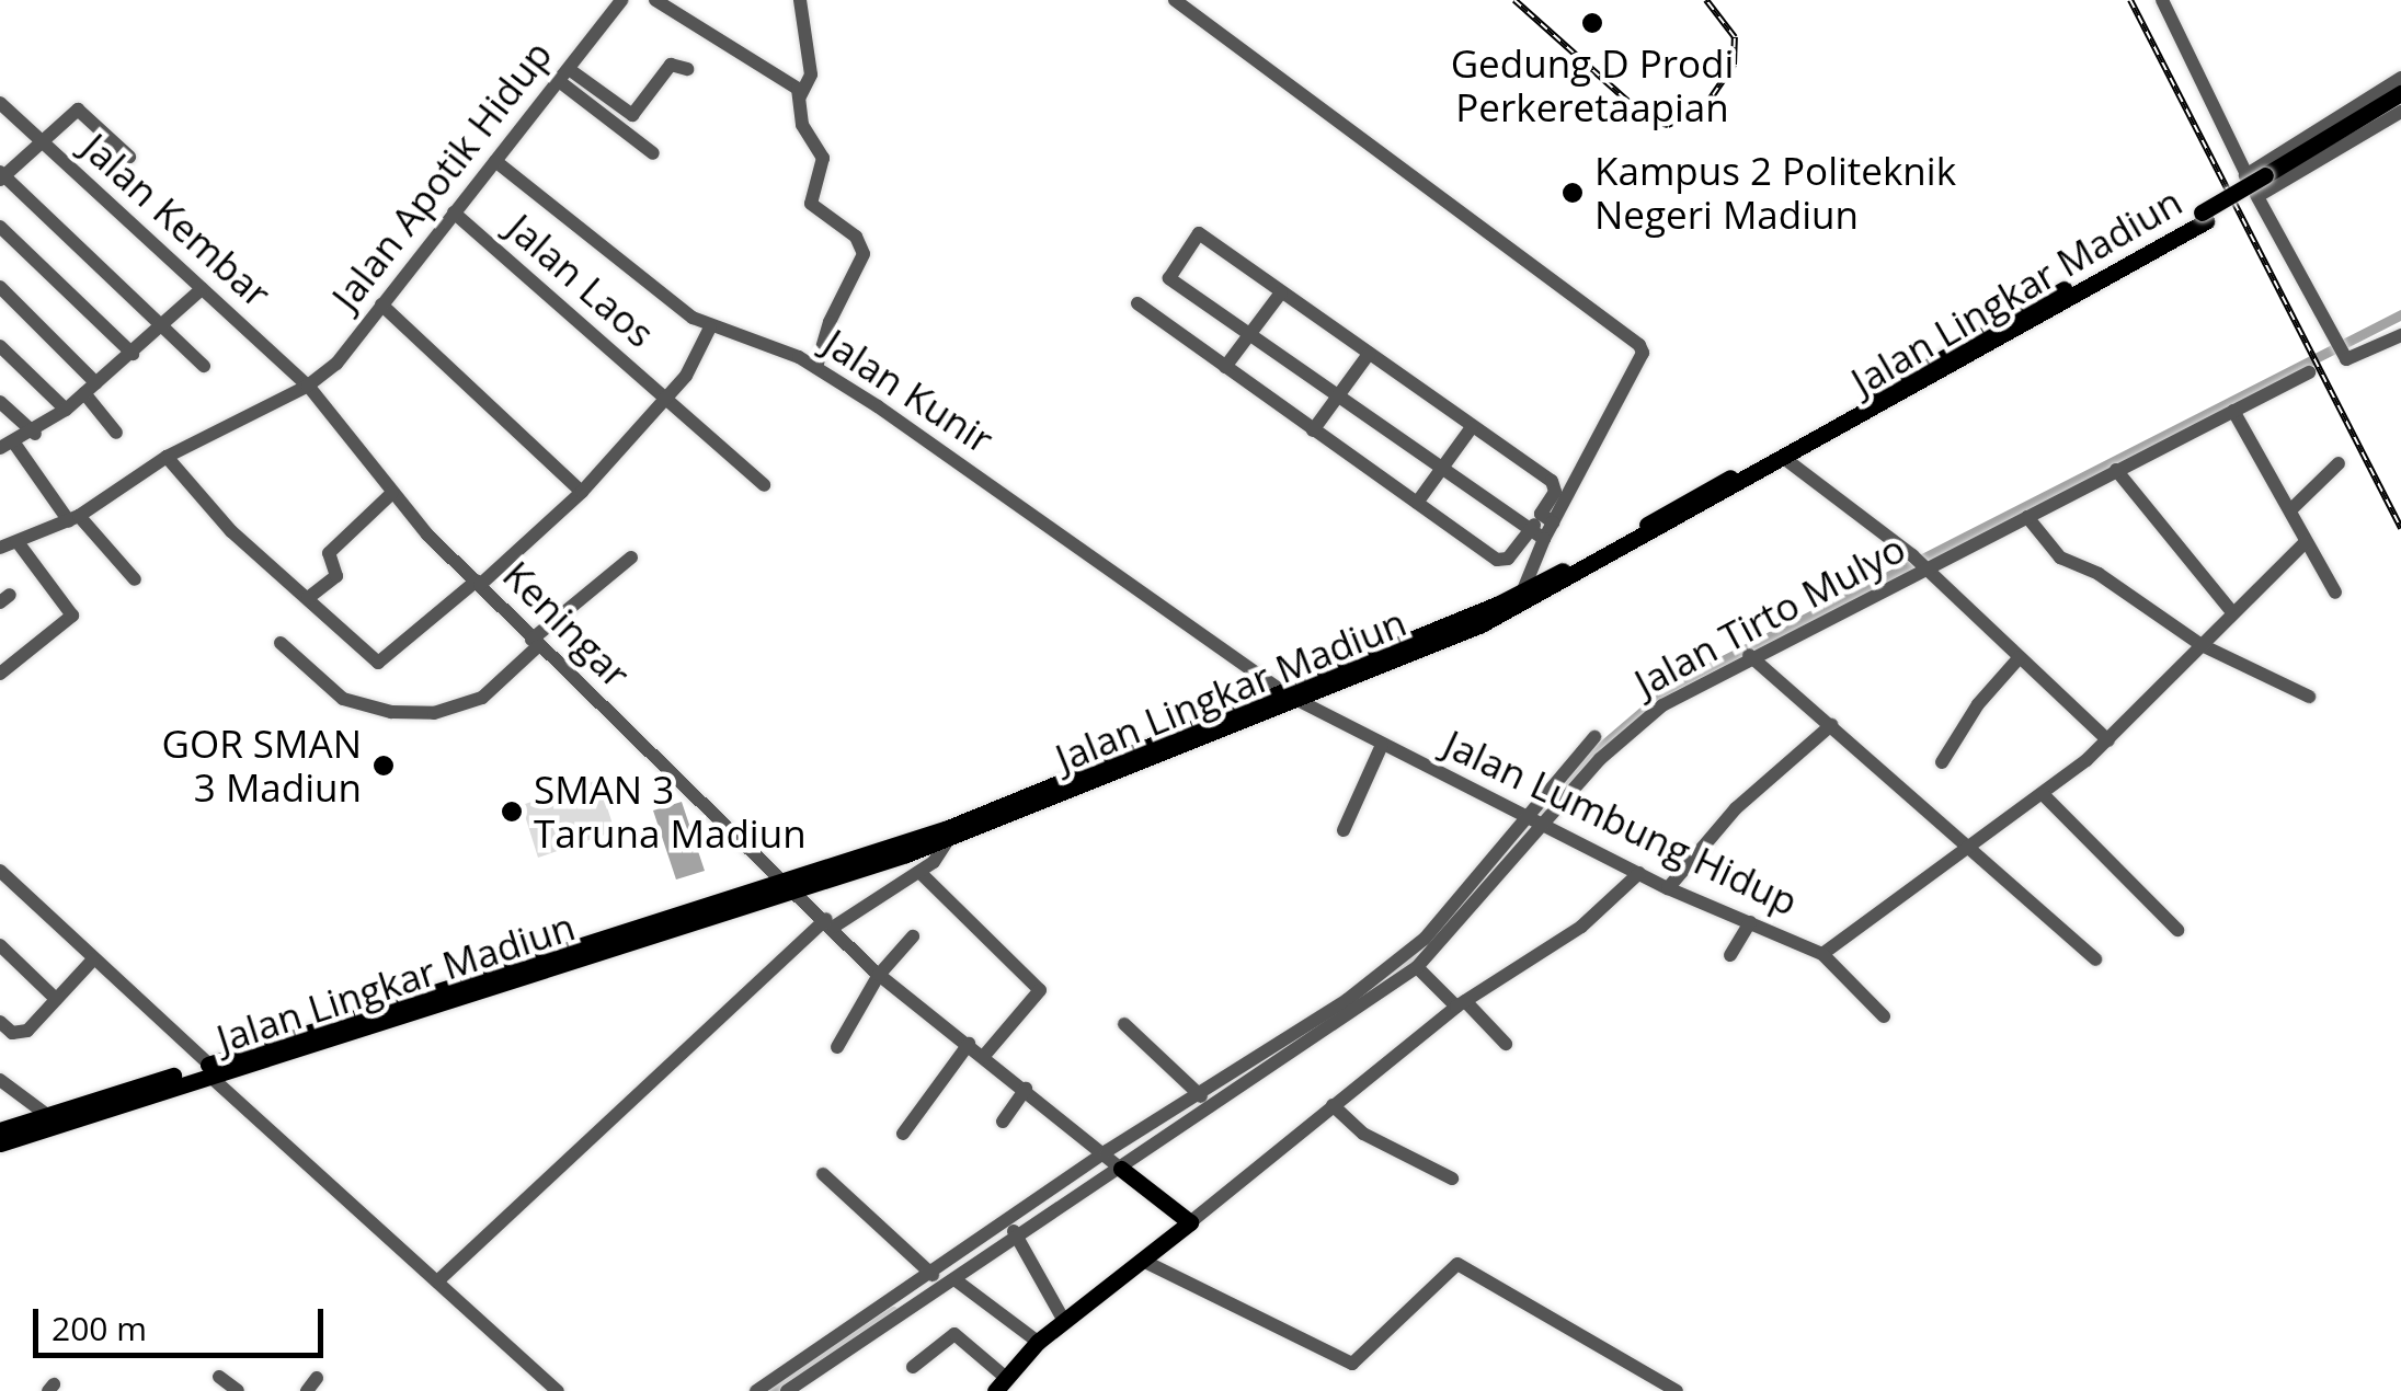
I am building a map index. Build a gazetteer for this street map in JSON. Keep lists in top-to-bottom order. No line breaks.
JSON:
{"streets":{"main road":["Jalan Lingkar Madiun"],"street":["Jalan Apotik Hidup","Jalan Kembar","Jalan Laos","Jalan Kunir","Jalan Tirto Mulyo","Keningar","Jalan Lumbung Hidup"]},"crossings":[["Jalan Apotik Hidup","Jalan Kembar"],["Jalan Apotik Hidup","Jalan Laos"],["Jalan Apotik Hidup","Jalan Kunir"],["Jalan Apotik Hidup","Keningar"],["Jalan Kembar","Keningar"],["Jalan Lingkar Madiun","Jalan Kunir"],["Jalan Lingkar Madiun","Keningar"],["Jalan Lingkar Madiun","Jalan Lumbung Hidup"],["Jalan Kunir","Jalan Lumbung Hidup"],["Jalan Tirto Mulyo","Keningar"],["Jalan Tirto Mulyo","Jalan Lumbung Hidup"]],"places":["Gedung D Prodi Perkeretaapian","Kampus 2 Politeknik Negeri Madiun","GOR SMAN 3 Madiun","SMAN 3 Taruna Madiun"],"scale_bar":"200 m"}
